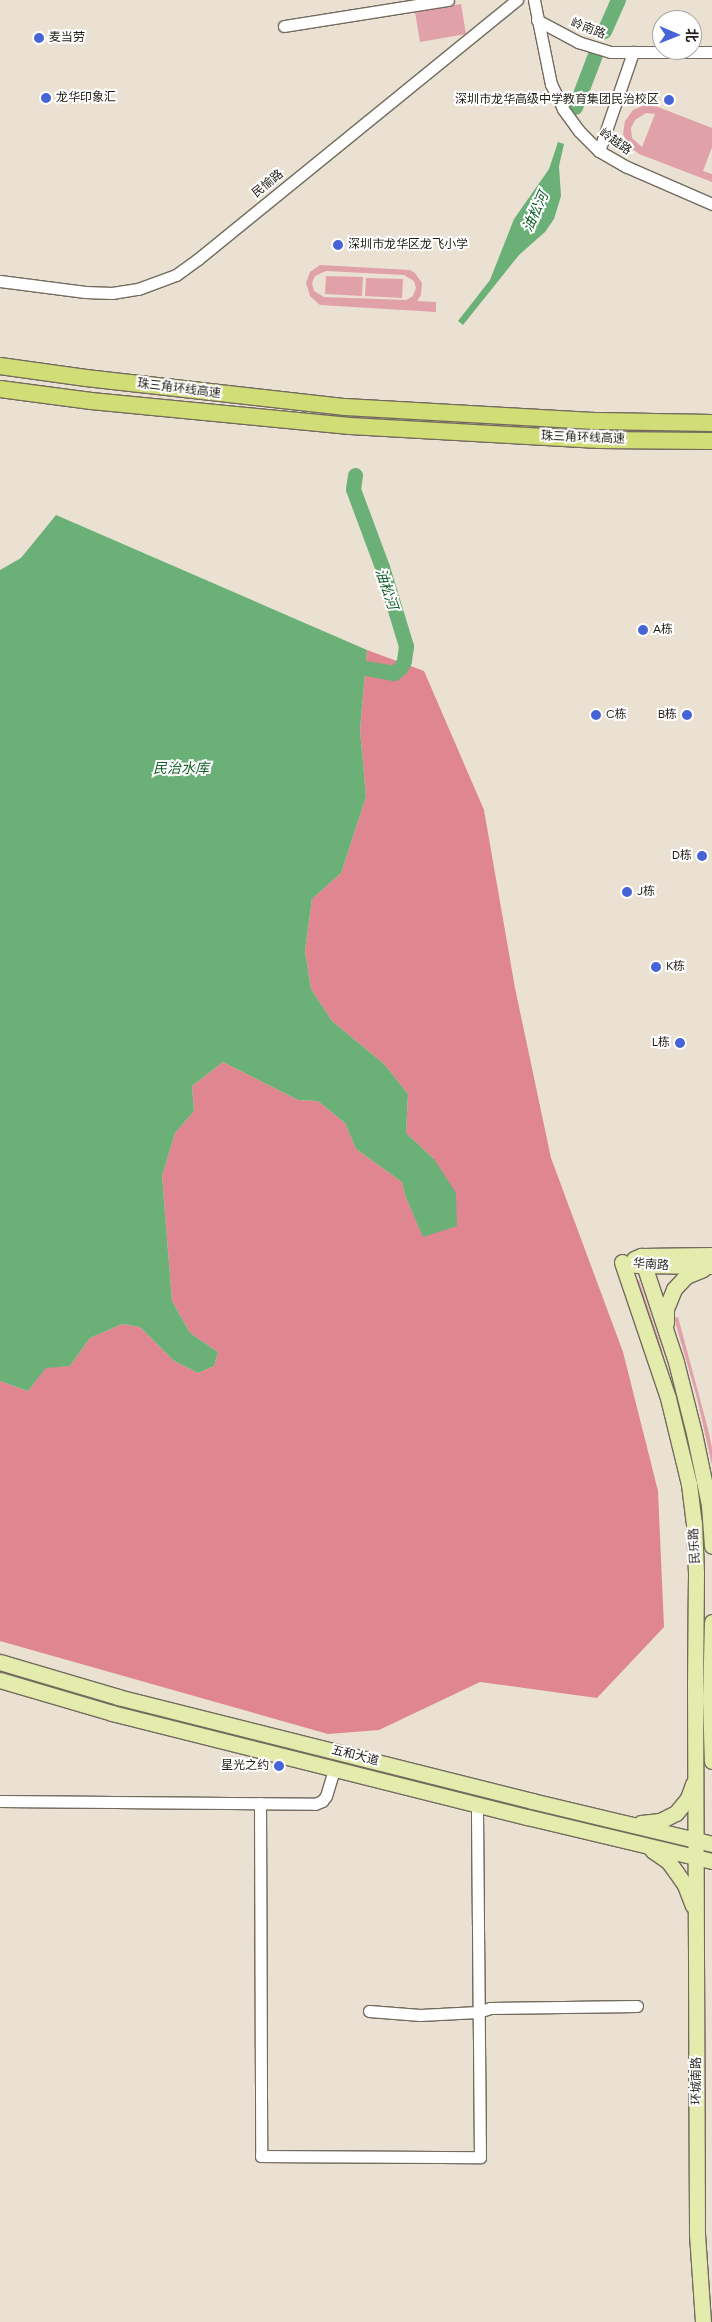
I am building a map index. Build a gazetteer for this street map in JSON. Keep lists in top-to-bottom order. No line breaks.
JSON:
{"streets":{"highway":["珠三角环线高速"],"main road":["华南路","民乐路","五和大道","环城南路"],"street":["岭南路","岭越路","民愉路"]},"crossings":[["岭南路","岭越路"],["华南路","民乐路"],["民乐路","五和大道"],["民乐路","环城南路"],["五和大道","环城南路"]],"water":["油松河","民治水库"],"places":["麦当劳","龙华印象汇","深圳市龙华高级中学教育集团民治校区","深圳市龙华区龙飞小学","A栋","C栋","B栋","D栋","J栋","K栋","L栋","星光之约"],"north":"right"}
